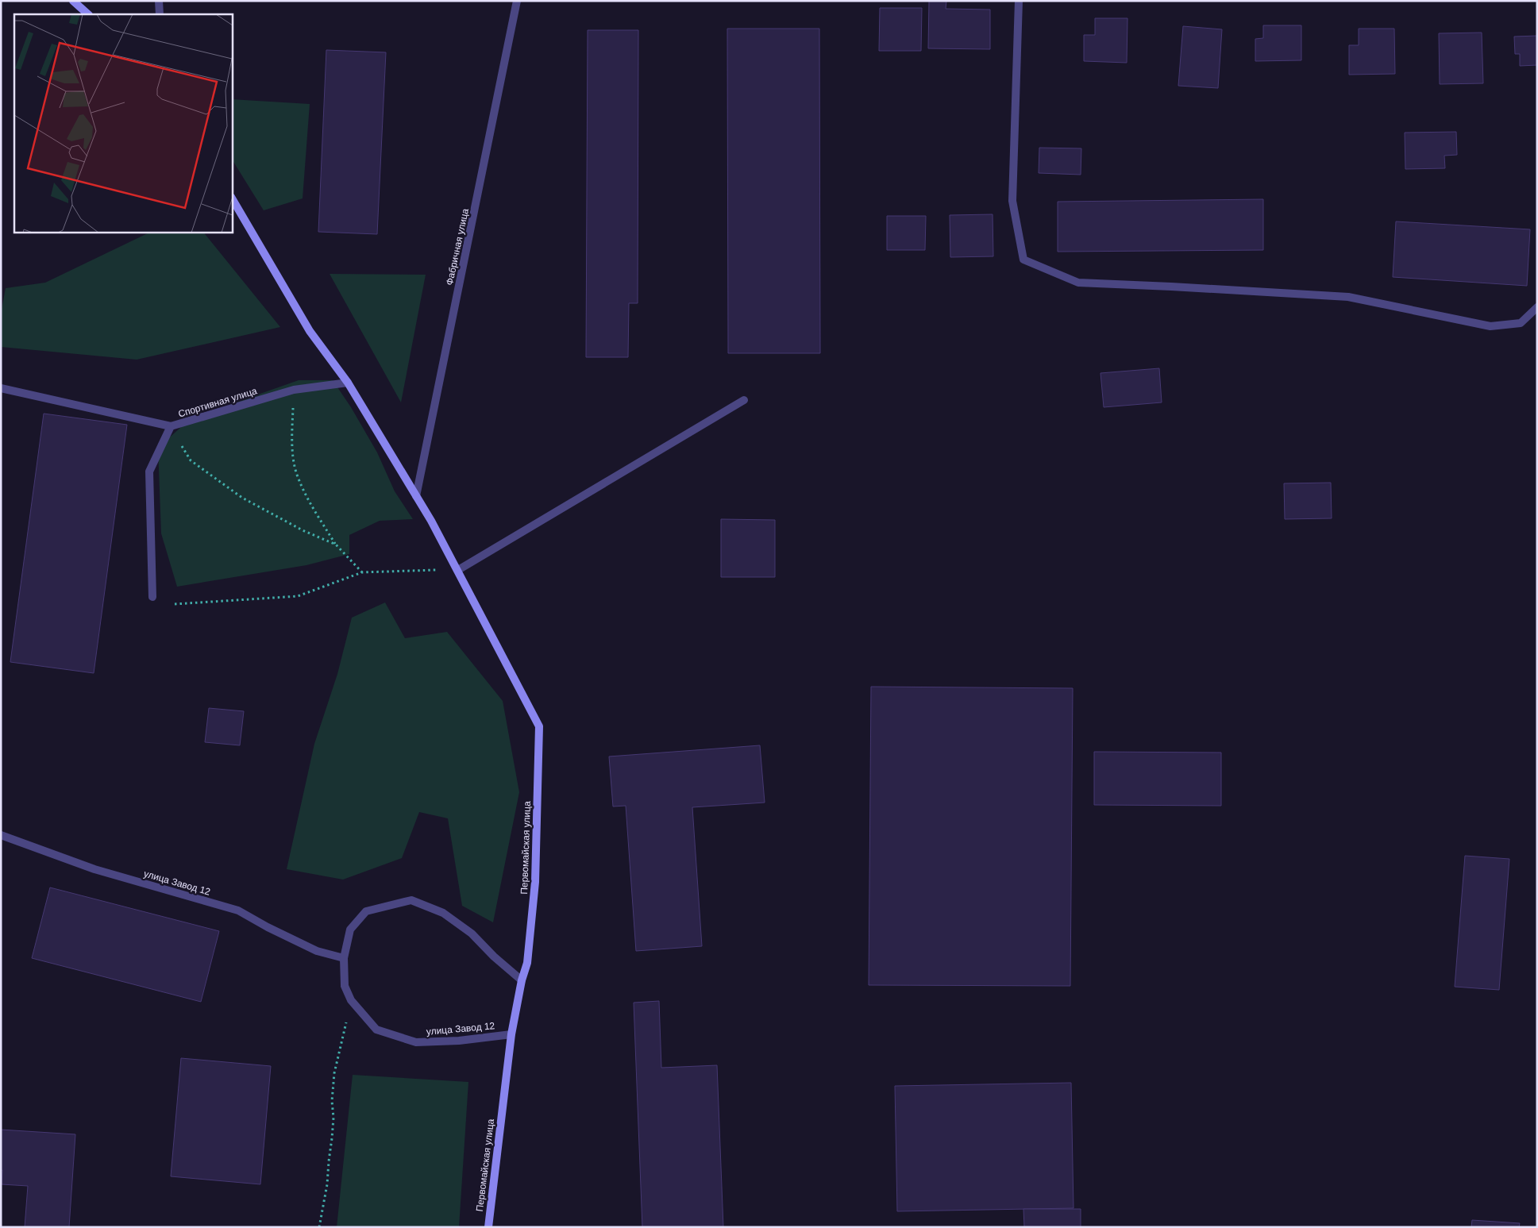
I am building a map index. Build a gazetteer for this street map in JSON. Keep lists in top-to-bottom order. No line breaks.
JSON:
{"streets":{"street":["Фабричная улица","Спортивная улица","Первомайская улица","улица Завод 12"]},"crossings":[["Фабричная улица","Первомайская улица"],["Первомайская улица","улица Завод 12"]]}
